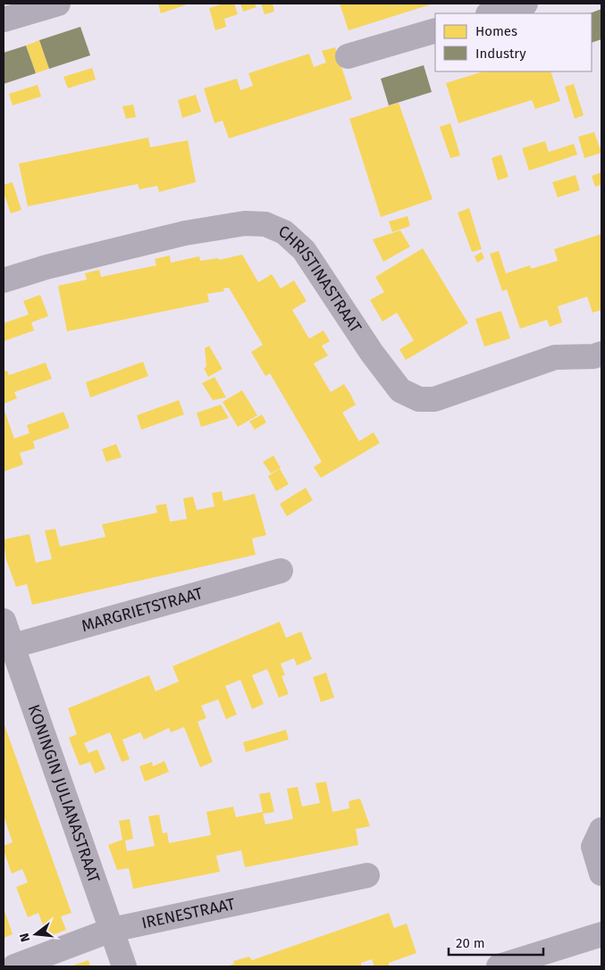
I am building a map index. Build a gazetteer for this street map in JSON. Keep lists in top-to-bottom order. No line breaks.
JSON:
{"streets":{"street":["CHRISTINASTRAAT","MARGRIETSTRAAT","KONINGIN JULIANASTRAAT","IRENESTRAAT"]},"crossings":[["MARGRIETSTRAAT","KONINGIN JULIANASTRAAT"],["KONINGIN JULIANASTRAAT","IRENESTRAAT"]],"legend":["Homes","Industry"],"scale_bar":"20 m","north":"left"}
